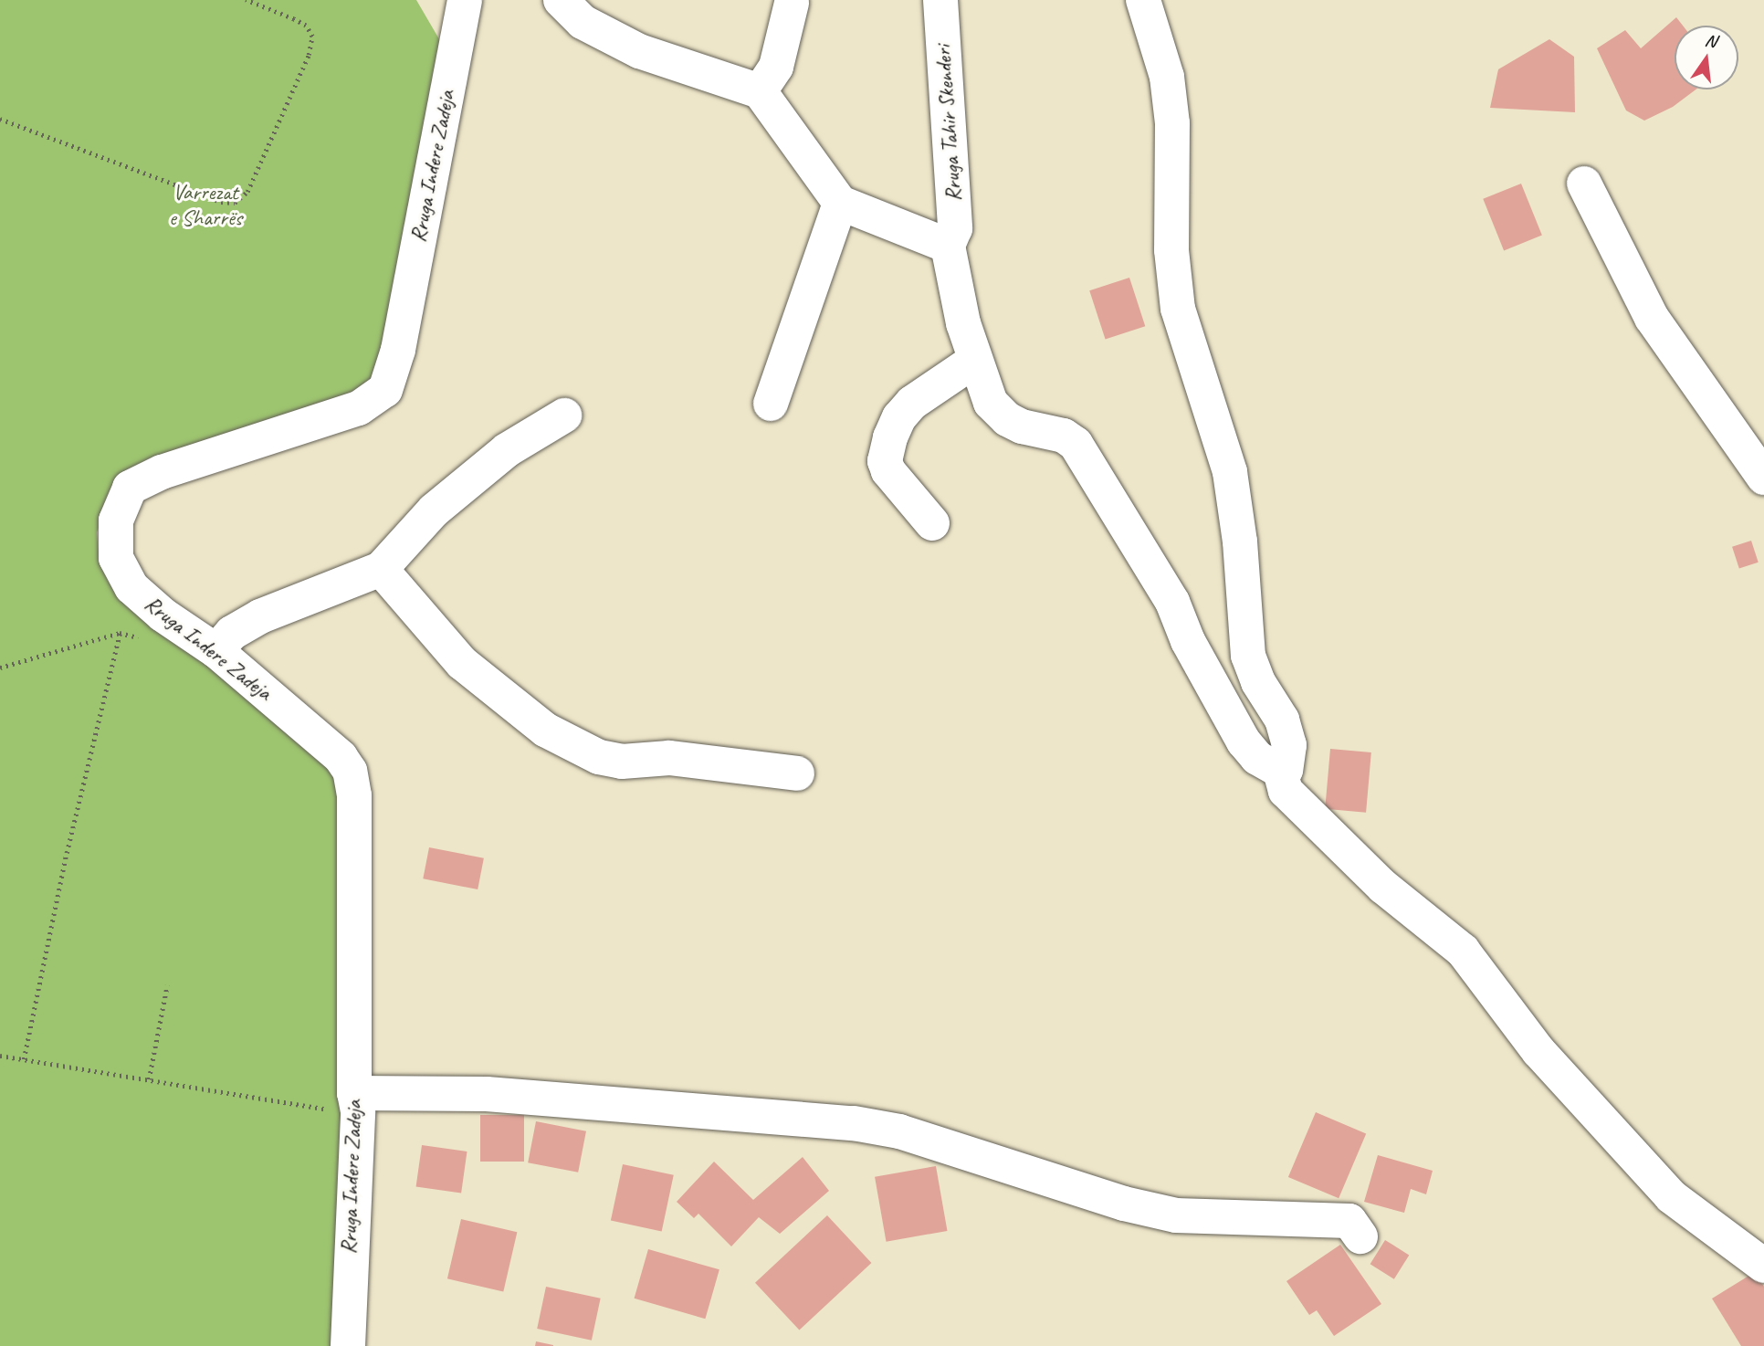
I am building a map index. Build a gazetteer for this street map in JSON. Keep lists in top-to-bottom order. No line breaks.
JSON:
{"streets":{"street":["Rruga Tahir Skenderi","Rruga Indere Zadeja"]},"parks":["Varrezat e Sharrës"],"north":"top"}
